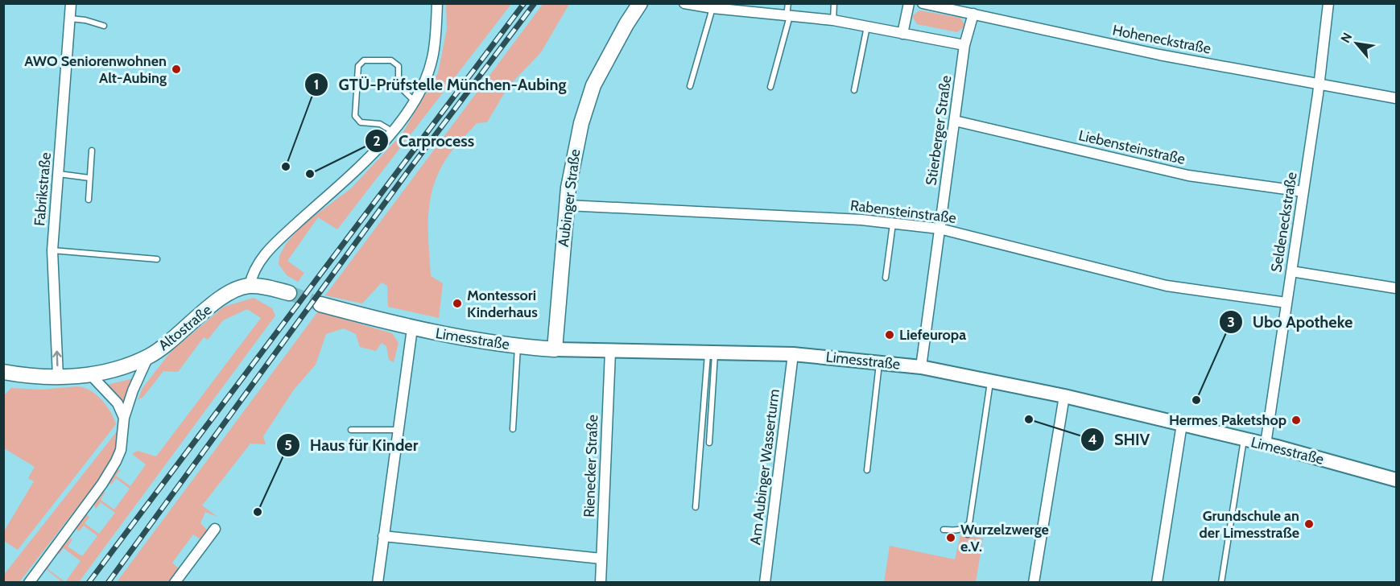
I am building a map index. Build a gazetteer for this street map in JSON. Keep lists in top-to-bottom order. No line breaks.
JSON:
{"streets":{"main road":["Aubinger Straße","Altostraße","Limesstraße"],"street":["Hoheneckstraße","Stierberger Straße","Liebensteinstraße","Fabrikstraße","Rabensteinstraße","Seldeneckstraße","Rienecker Straße","Am Aubinger Wasserturm"]},"crossings":[["Hoheneckstraße","Stierberger Straße"],["Hoheneckstraße","Seldeneckstraße"],["Stierberger Straße","Liebensteinstraße"],["Stierberger Straße","Rabensteinstraße"],["Stierberger Straße","Limesstraße"],["Liebensteinstraße","Seldeneckstraße"],["Fabrikstraße","Altostraße"],["Aubinger Straße","Rabensteinstraße"],["Aubinger Straße","Limesstraße"],["Rabensteinstraße","Seldeneckstraße"],["Seldeneckstraße","Limesstraße"],["Limesstraße","Rienecker Straße"],["Limesstraße","Am Aubinger Wasserturm"]],"places":["AWO Seniorenwohnen Alt-Aubing","GTÜ-Prüfstelle München-Aubing","Carprocess","Montessori Kinderhaus","Liefeuropa","Ubo Apotheke","SHIV","Hermes Paketshop","Haus für Kinder","Grundschule an der Limesstraße","Wurzelzwerge e.V."],"north":"top left"}
